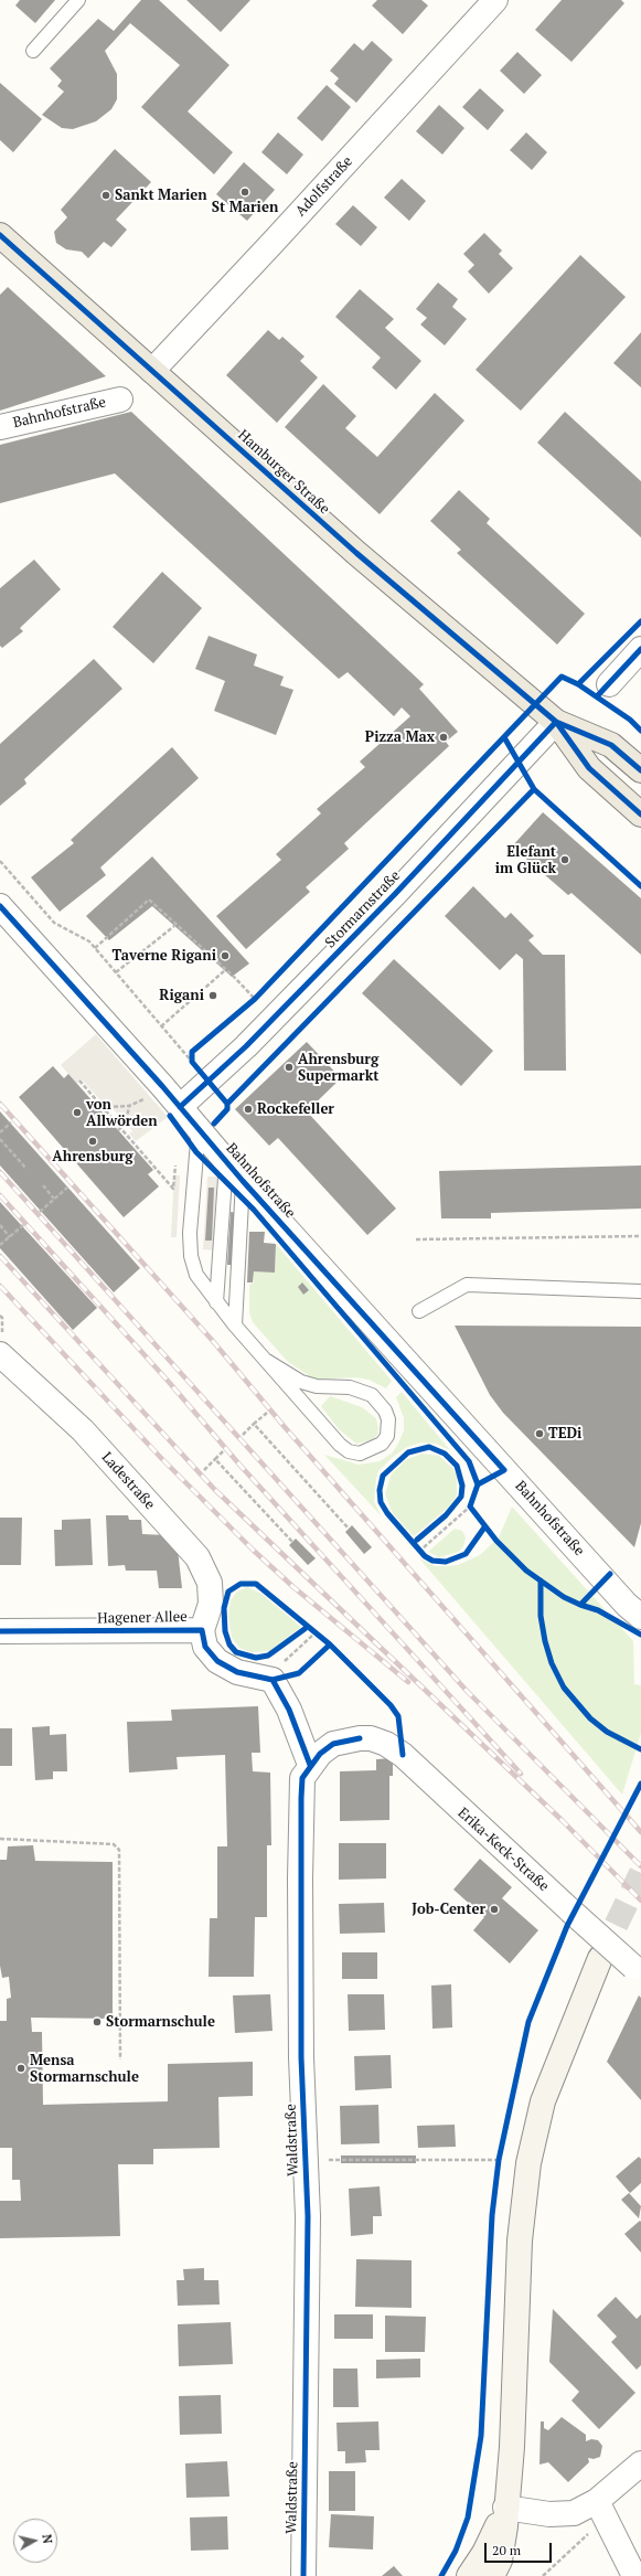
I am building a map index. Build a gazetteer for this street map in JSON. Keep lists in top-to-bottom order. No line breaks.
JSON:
{"streets":{"main road":["Hamburger Straße"],"street":["Adolfstraße","Bahnhofstraße","Stormarnstraße","Ladestraße","Hagener Allee","Erika-Keck-Straße","Waldstraße"]},"crossings":[["Adolfstraße","Hamburger Straße"],["Bahnhofstraße","Stormarnstraße"],["Hamburger Straße","Stormarnstraße"],["Ladestraße","Hagener Allee"],["Erika-Keck-Straße","Waldstraße"]],"places":["St Marien","Sankt Marien","Pizza Max","Elefant im Glück","Taverne Rigani","Rigani","Ahrensburg Supermarkt","Rockefeller","von Allwörden","Ahrensburg","TEDi","Job-Center","Stormarnschule","Mensa Stormarnschule"],"scale_bar":"20 m","north":"right"}
